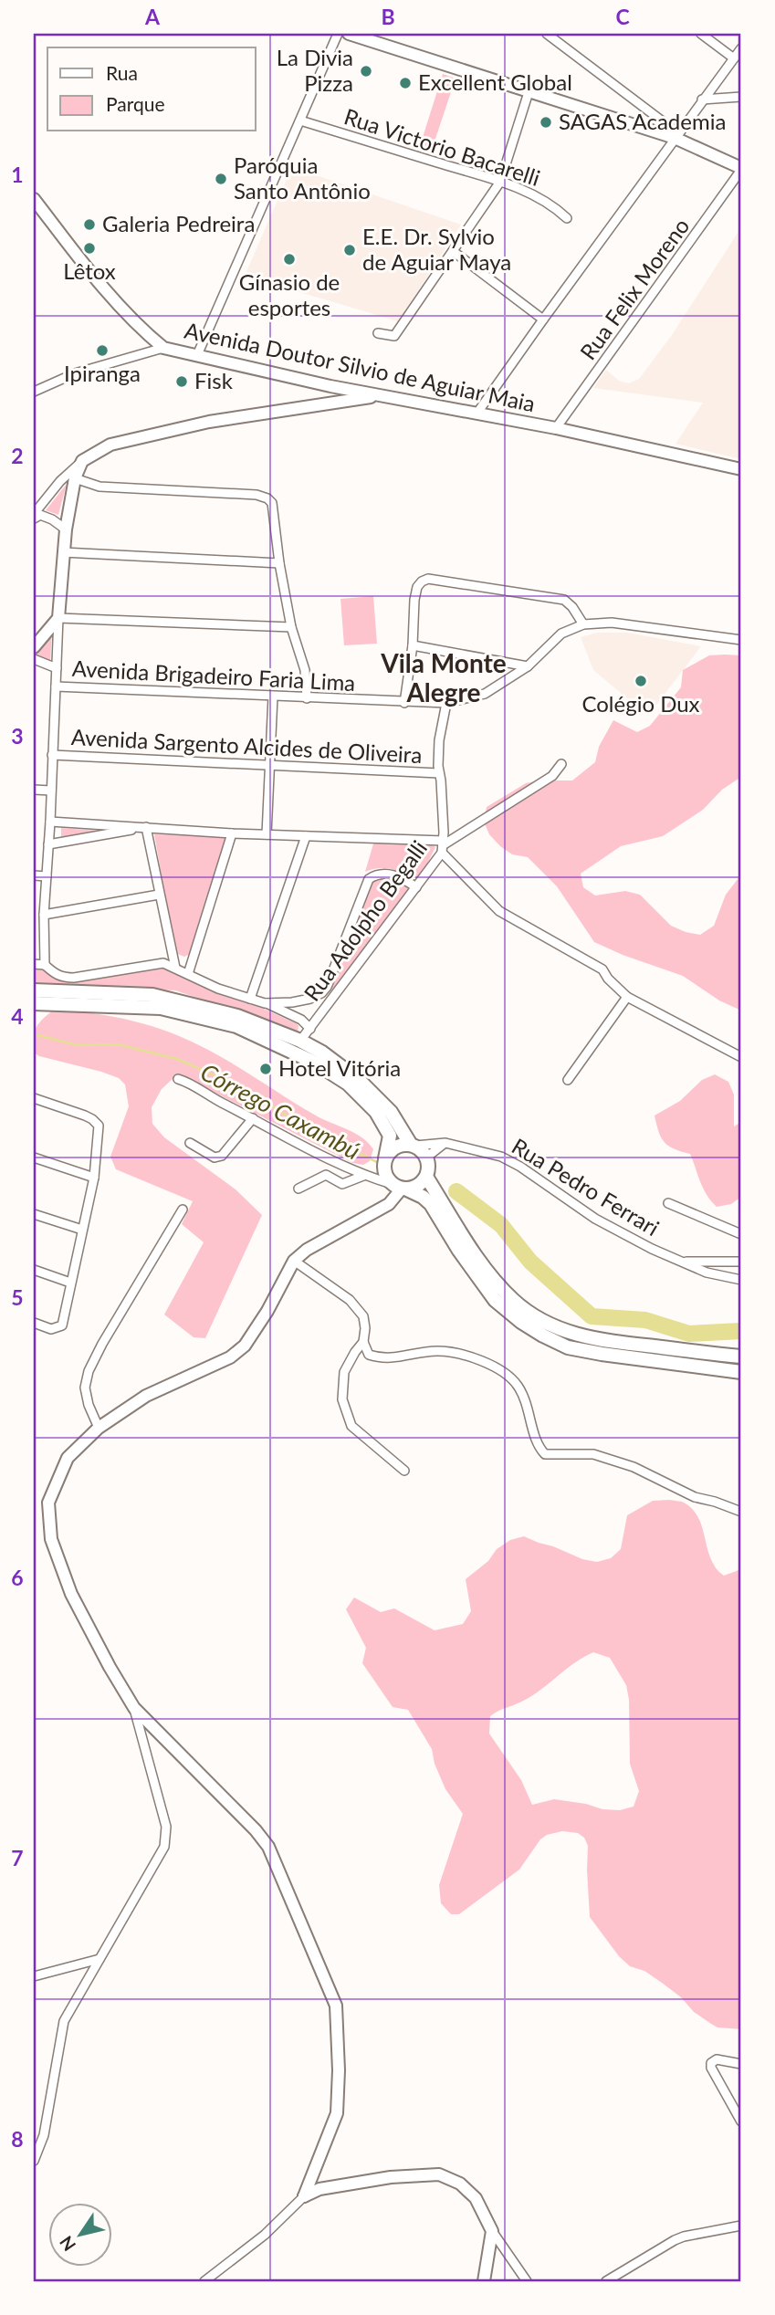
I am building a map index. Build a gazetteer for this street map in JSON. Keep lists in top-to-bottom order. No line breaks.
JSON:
{"streets":{"main road":["Avenida Doutor Silvio de Aguiar Maia"],"street":["Rua Victorio Bacarelli","Rua Felix Moreno","Avenida Brigadeiro Faria Lima","Avenida Sargento Alcides de Oliveira","Rua Adolpho Begalli","Rua Pedro Ferrari"]},"crossings":[["Rua Felix Moreno","Avenida Doutor Silvio de Aguiar Maia"],["Avenida Brigadeiro Faria Lima","Rua Adolpho Begalli"],["Avenida Sargento Alcides de Oliveira","Rua Adolpho Begalli"]],"districts":["Vila Monte Alegre"],"water":["Córrego Caxambú"],"places":["La Divia Pizza","Excellent Global","SAGAS Academia","Paróquia Santo Antônio","Galeria Pedreira","Lêtox","E.E. Dr. Sylvio de Aguiar Maya","Gínasio de esportes","Ipiranga","Fisk","Colégio Dux","Hotel Vitória"],"legend":["Rua","Parque"],"north":"bottom left","grid":{"columns":["A","B","C"],"rows":["1","2","3","4","5","6","7","8"]}}
